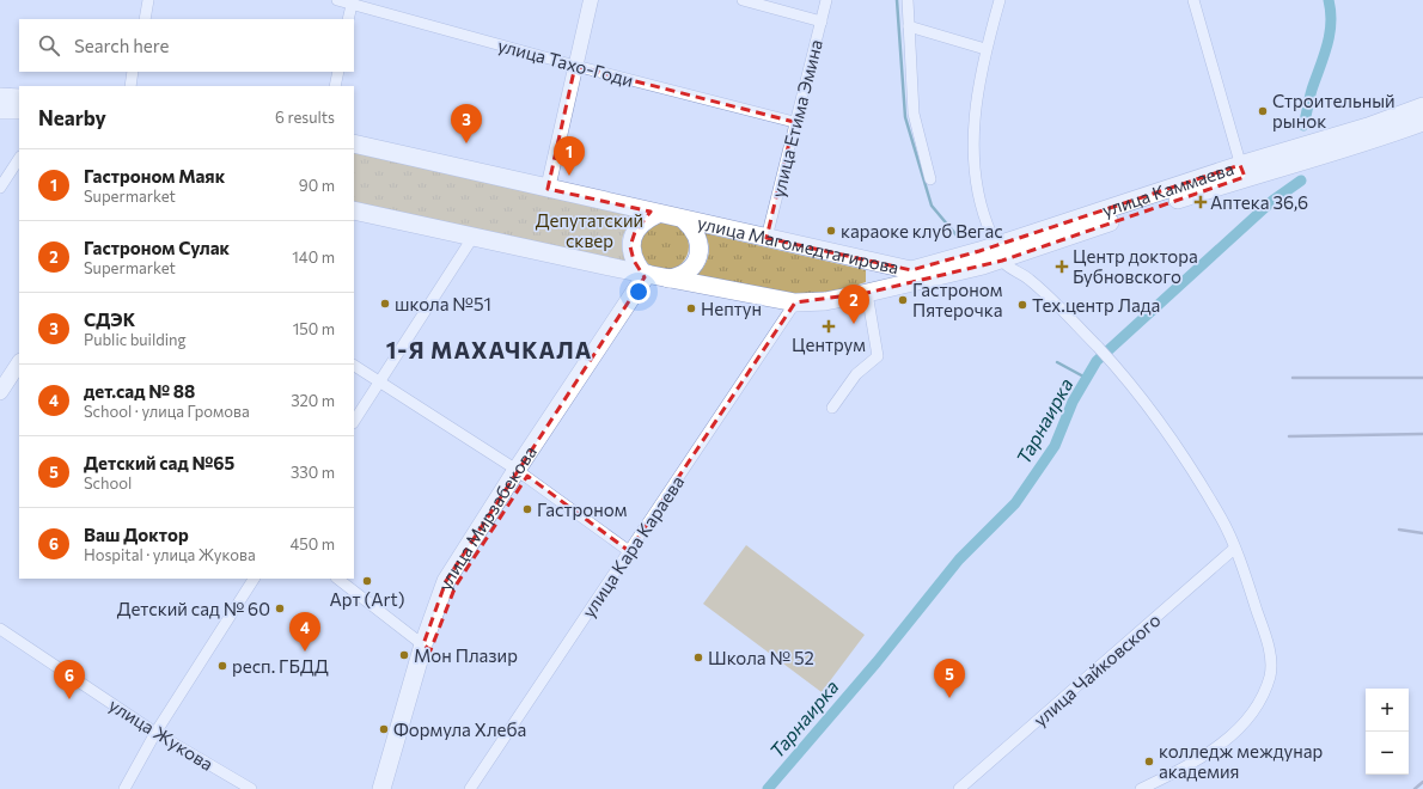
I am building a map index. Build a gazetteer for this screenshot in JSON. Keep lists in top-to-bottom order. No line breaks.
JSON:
{"streets":{"main road":["улица Каммаева","улица Магомедтагирова","улица Мирзабекова"],"street":["улица Тахо-Годи","улица Етима Эмина","улица Кара Караева","улица Чайковского","улица Жукова"]},"crossings":[["улица Тахо-Годи","улица Етима Эмина"],["улица Етима Эмина","улица Магомедтагирова"],["улица Каммаева","улица Магомедтагирова"],["улица Магомедтагирова","улица Мирзабекова"],["улица Магомедтагирова","улица Кара Караева"]],"districts":["1-Я МАХАЧКАЛА"],"water":["Тарнаирка"],"parks":["Депутатский сквер"],"places":{"other":["Строительный рынок","караоке клуб Вегас","Гастроном Пятерочка","школа №51","Тех.центр Лада","Нептун","Гастроном","Арт (Art)","Детский сад № 60","Мон Плазир","Школа № 52","респ. ГБДД","Формула Хлеба","колледж междунар академия"],"health":["Аптека 36,6","Центр доктора Бубновского","Центрум"]},"page":{"search":"Search here","heading":["Nearby","6 results"],"pins":["3","1","2","4","5","6"],"list":[{"mark":"1","name":"Гастроном Маяк","note":"Supermarket","value":"90 m"},{"mark":"2","name":"Гастроном Сулак","note":"Supermarket","value":"140 m"},{"mark":"3","name":"СДЭК","note":"Public building","value":"150 m"},{"mark":"4","name":"дет.сад № 88","note":"School · улица Громова","value":"320 m"},{"mark":"5","name":"Детский сад №65","note":"School","value":"330 m"},{"mark":"6","name":"Ваш Доктор","note":"Hospital · улица Жукова","value":"450 m"}],"map_buttons":["+","−"]}}
